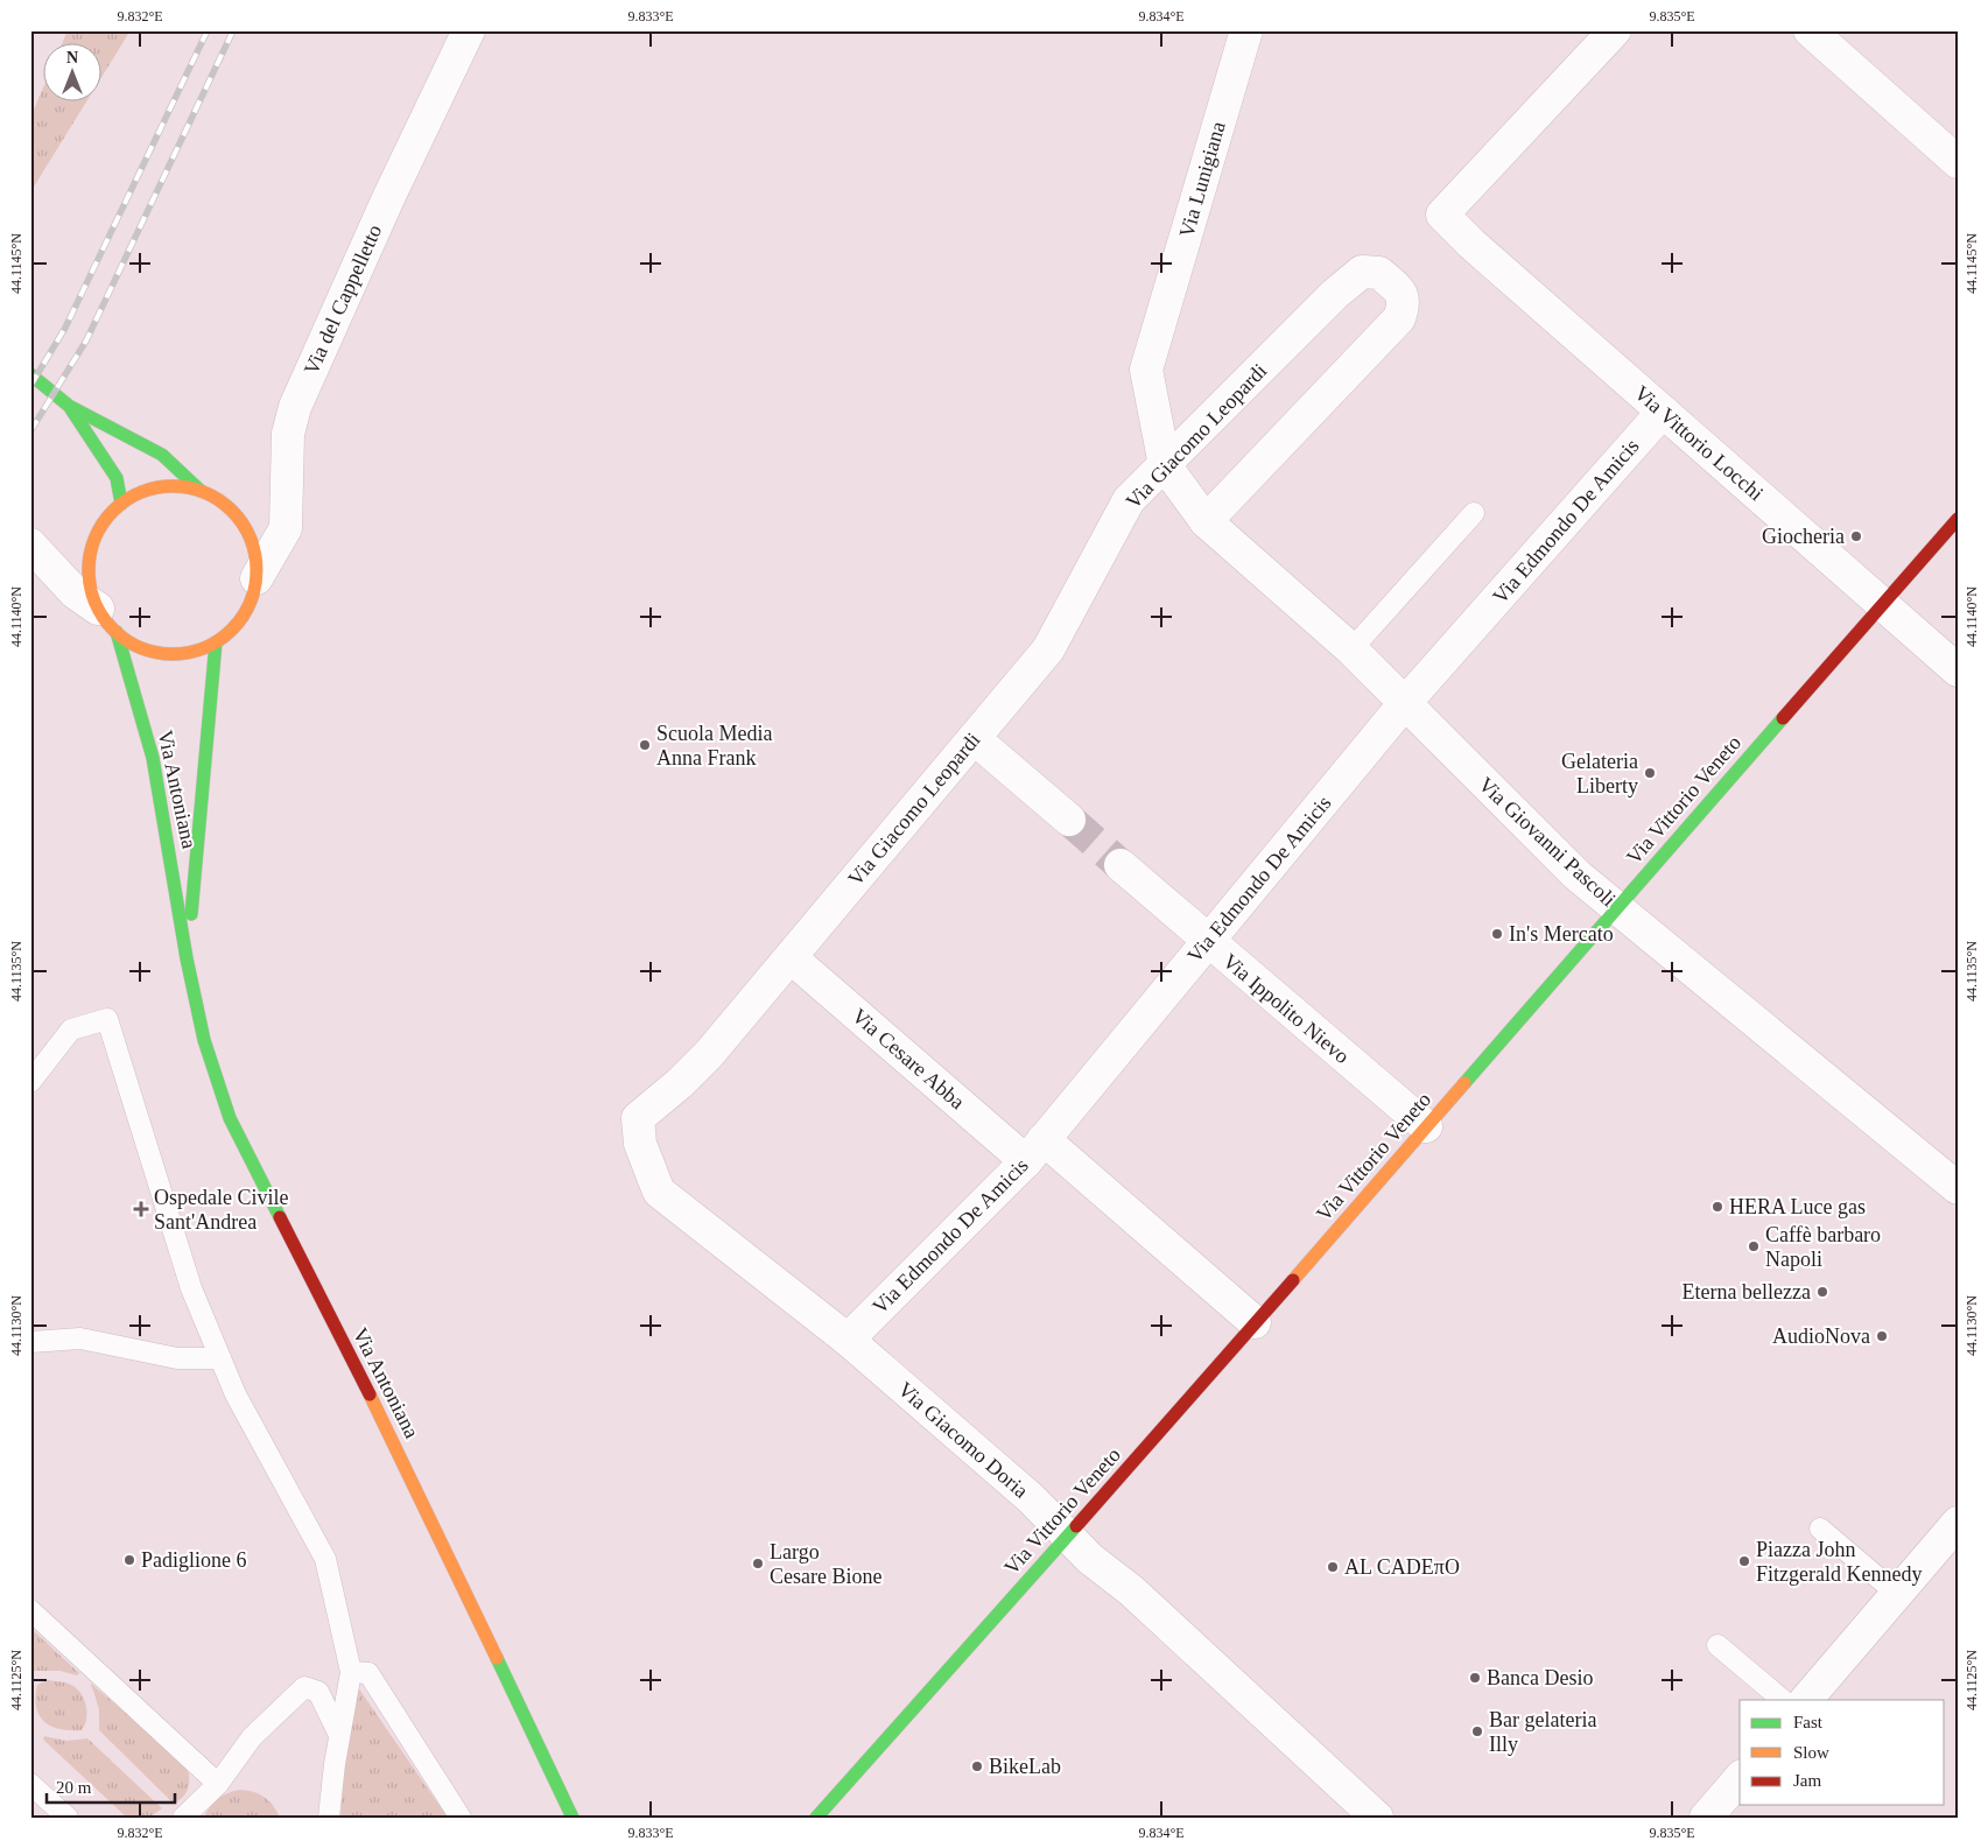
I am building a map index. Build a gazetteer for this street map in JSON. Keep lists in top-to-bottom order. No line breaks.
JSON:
{"streets":{"street":["Via Lunigiana","Via del Cappelletto","Via Giacomo Leopardi","Via Vittorio Locchi","Via Edmondo De Amicis","Via Antoniana","Via Vittorio Veneto","Via Giovanni Pascoli","Via Ippolito Nievo","Via Cesare Abba","Via Giacomo Doria"]},"crossings":[["Via Lunigiana","Via Giacomo Leopardi"],["Via Lunigiana","Via Giovanni Pascoli"],["Via del Cappelletto","Via Antoniana"],["Via Giacomo Leopardi","Via Giovanni Pascoli"],["Via Giacomo Leopardi","Via Cesare Abba"],["Via Giacomo Leopardi","Via Giacomo Doria"],["Via Vittorio Locchi","Via Edmondo De Amicis"],["Via Vittorio Locchi","Via Vittorio Veneto"],["Via Edmondo De Amicis","Via Giovanni Pascoli"],["Via Edmondo De Amicis","Via Ippolito Nievo"],["Via Edmondo De Amicis","Via Cesare Abba"],["Via Edmondo De Amicis","Via Giacomo Doria"],["Via Vittorio Veneto","Via Giovanni Pascoli"],["Via Vittorio Veneto","Via Ippolito Nievo"],["Via Vittorio Veneto","Via Cesare Abba"],["Via Vittorio Veneto","Via Giacomo Doria"]],"places":{"other":["Giocheria","Scuola Media Anna Frank","Gelateria Liberty","In's Mercato","HERA Luce gas","Caffè barbaro Napoli","Eterna bellezza","AudioNova","Padiglione 6","Piazza John Fitzgerald Kennedy","Largo Cesare Bione","AL CADEπO","Banca Desio","Bar gelateria Illy","BikeLab"],"health":["Ospedale Civile Sant'Andrea"]},"legend":["Fast","Slow","Jam"],"scale_bar":"20 m","north":"top","coordinates":["9.832°E","9.833°E","9.834°E","9.835°E","44.1145°N","44.1140°N","44.1135°N","44.1130°N","44.1125°N"]}
